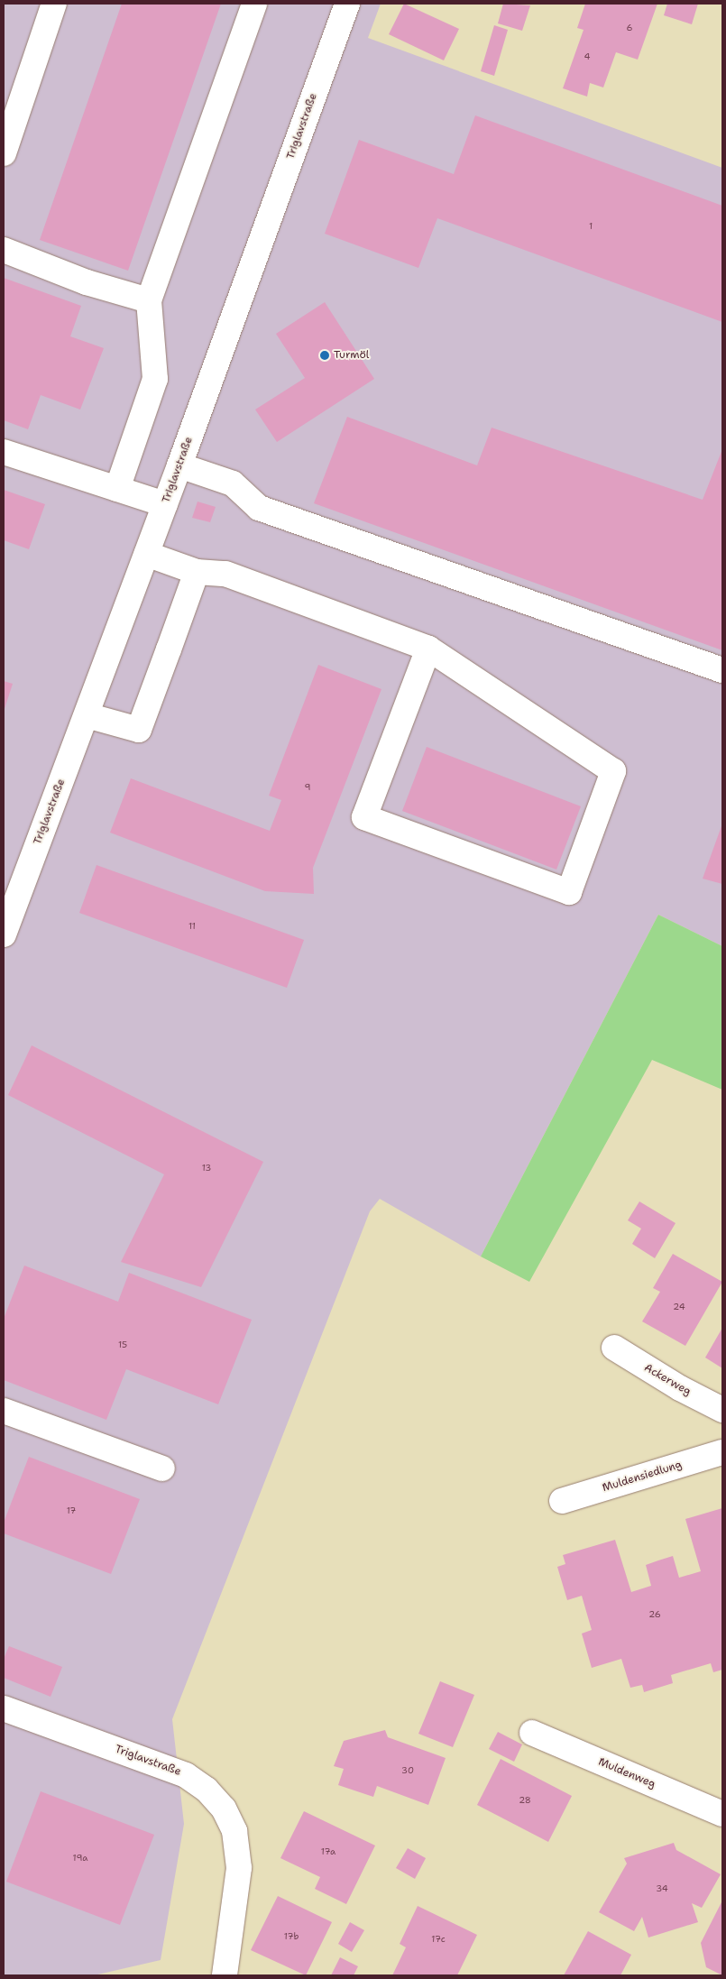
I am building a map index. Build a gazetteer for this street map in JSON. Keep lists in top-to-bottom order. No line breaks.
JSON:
{"streets":{"street":["Triglavstraße","Ackerweg","Muldensiedlung","Muldenweg"]},"places":["Turmöl"],"house_numbers":["6","4","1","9","11","13","24","15","17","26","30","28","17a","19a","34","17b","17c"]}
